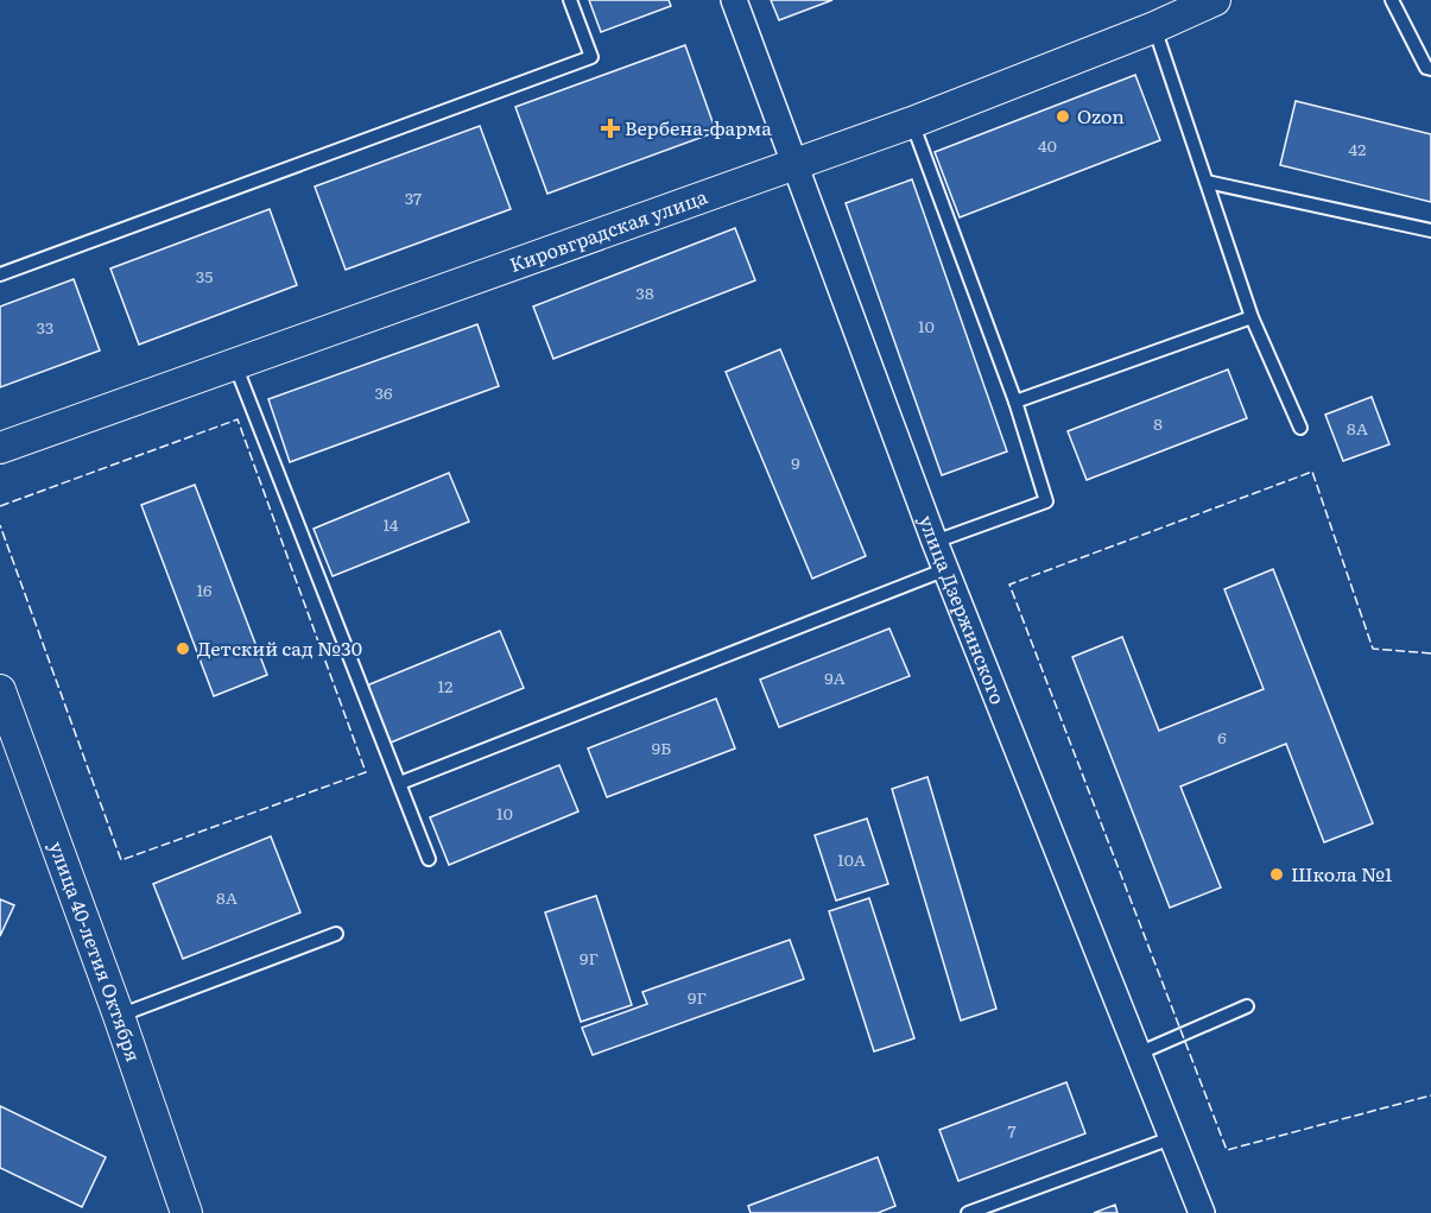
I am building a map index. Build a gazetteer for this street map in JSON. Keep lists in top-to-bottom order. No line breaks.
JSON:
{"streets":{"street":["Кировградская улица","улица Дзержинского","улица 40-летия Октября"]},"crossings":[["Кировградская улица","улица Дзержинского"]],"places":{"other":["Ozon","Детский сад №30","Школа №1"],"health":["Вербена-фарма"]},"house_numbers":["40","42","37","35","38","10","33","36","8","8А","9","14","16","9А","12","6","9Б","10","10А","8А","9Г","9Г","7"]}
